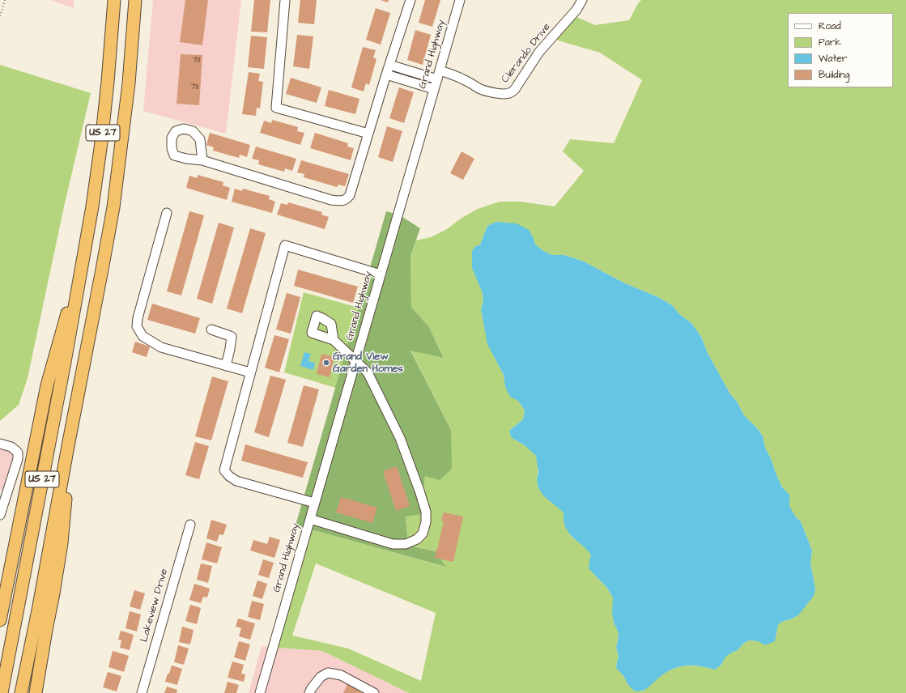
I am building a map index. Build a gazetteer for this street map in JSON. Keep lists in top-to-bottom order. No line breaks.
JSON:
{"streets":{"highway":["US 27"],"street":["Clerando Drive","Grand Highway","Lakeview Drive"]},"crossings":[["Clerando Drive","Grand Highway"]],"places":["Grand View Garden Homes"],"house_numbers":["711","711"],"legend":["Road","Park","Water","Building"]}
